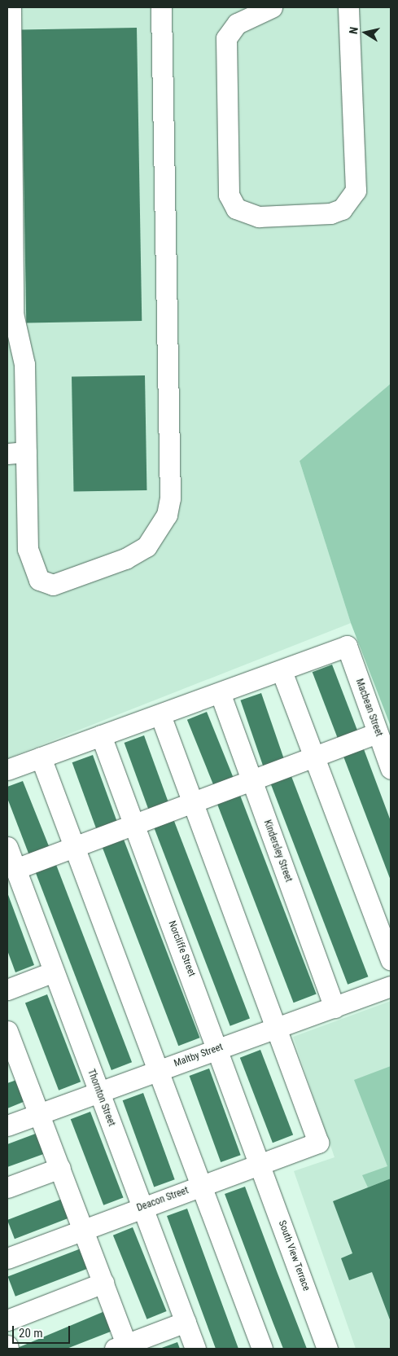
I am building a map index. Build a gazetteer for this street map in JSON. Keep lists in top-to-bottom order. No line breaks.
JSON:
{"streets":{"street":["Macbean Street","Kindersley Street","Norcliffe Street","Maltby Street","Thornton Street","Deacon Street","South View Terrace"]},"crossings":[["Kindersley Street","Maltby Street"],["Norcliffe Street","Maltby Street"],["Norcliffe Street","Deacon Street"],["Norcliffe Street","South View Terrace"],["Maltby Street","Thornton Street"],["Maltby Street","Deacon Street"],["Thornton Street","Deacon Street"],["Deacon Street","South View Terrace"]],"scale_bar":"20 m","north":"left"}
